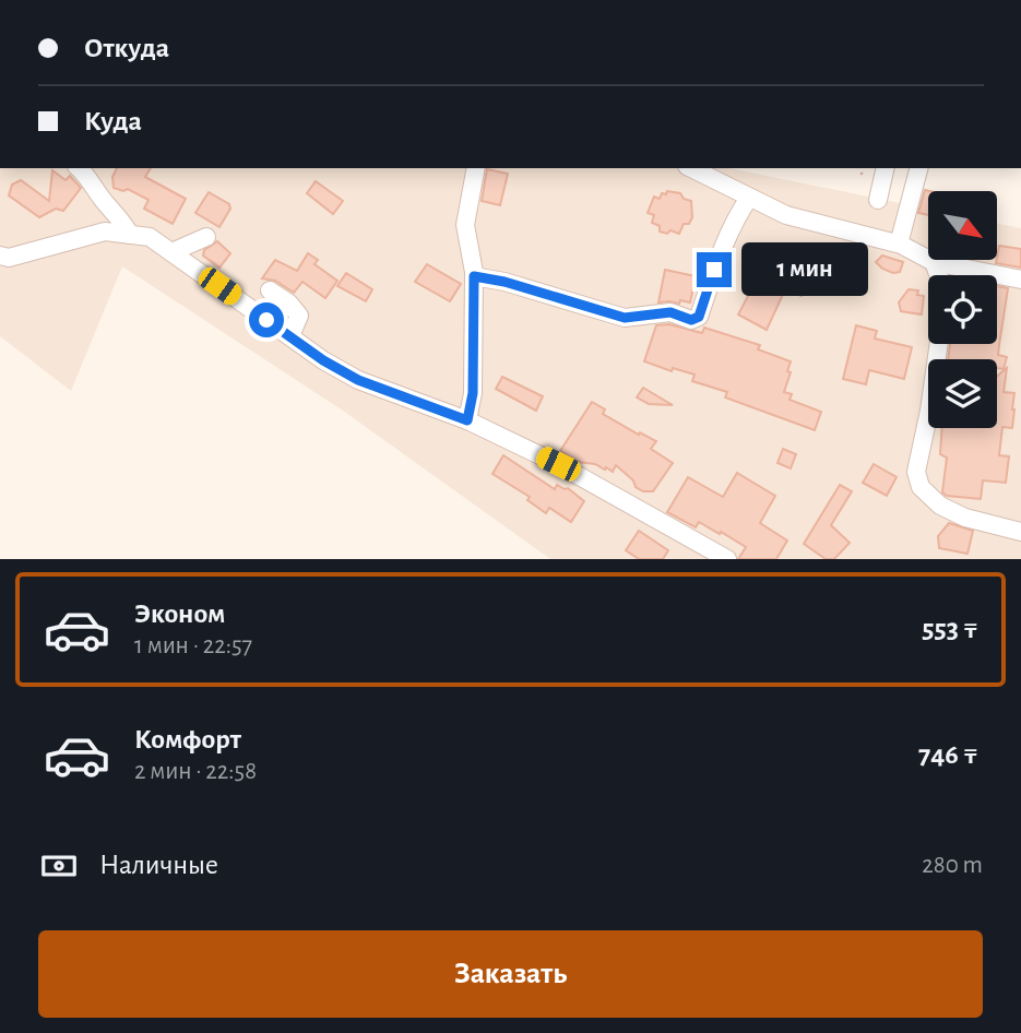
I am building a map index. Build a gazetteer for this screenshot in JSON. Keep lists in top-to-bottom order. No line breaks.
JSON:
{"north":"bottom right","page":{"banner":["Откуда","Куда"],"bubble":"1 мин","list":[{"name":"Эконом","note":"1 мин · 22:57","value":"553 ₸"},{"name":"Комфорт","note":"2 мин · 22:58","value":"746 ₸"}],"pay":["Наличные","280 m"],"buttons":"Заказать"}}
